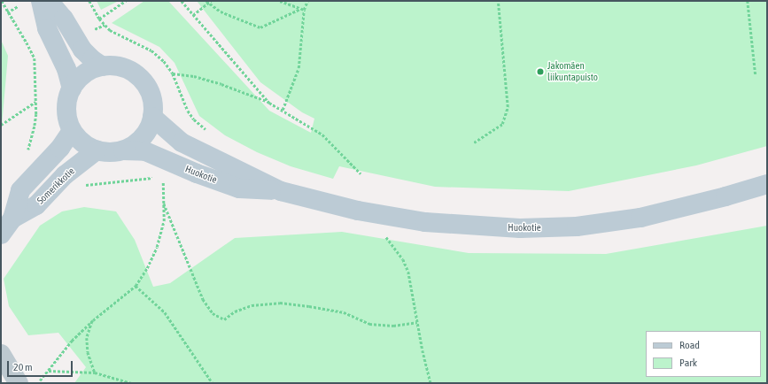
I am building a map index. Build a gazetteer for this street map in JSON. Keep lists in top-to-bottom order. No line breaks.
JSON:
{"streets":{"main road":["Huokotie","Somerikkotie"]},"crossings":[["Huokotie","Somerikkotie"]],"places":["Jakomäen liikuntapuisto"],"legend":["Road","Park"],"scale_bar":"20 m"}
